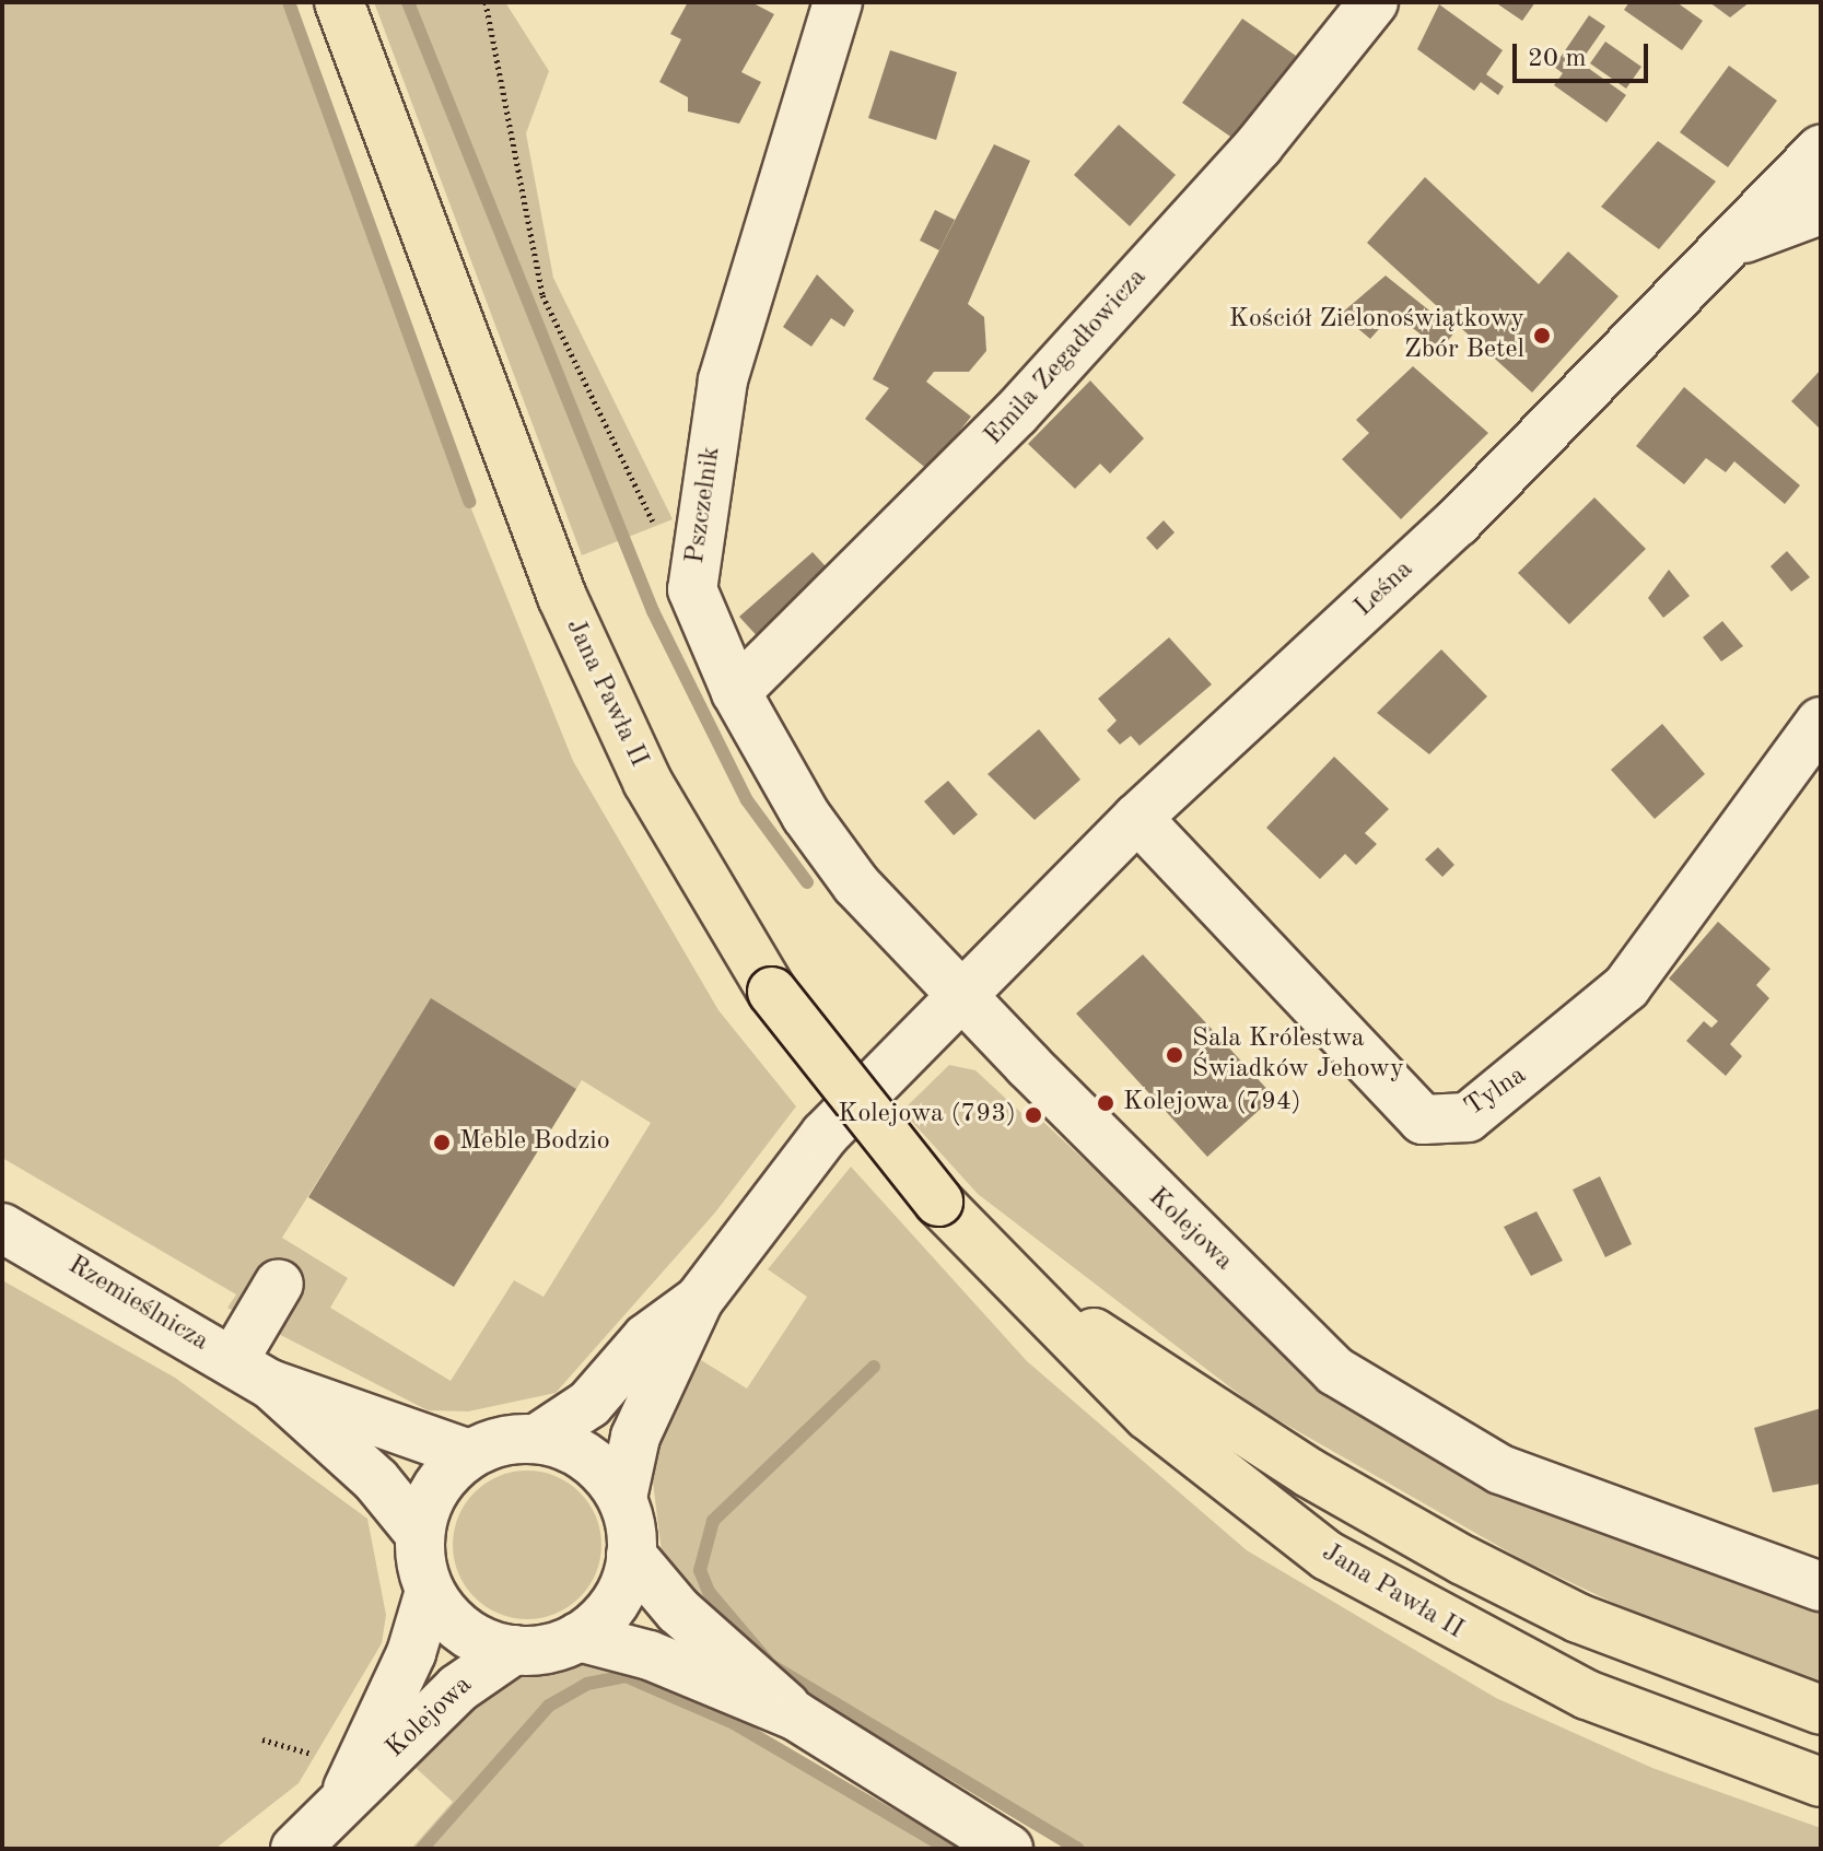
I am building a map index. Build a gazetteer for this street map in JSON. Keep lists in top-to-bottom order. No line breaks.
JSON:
{"streets":{"main road":["Jana Pawła II"],"street":["Emila Zegadłowicza","Pszczelnik","Leśna","Tylna","Kolejowa","Rzemieślnicza"]},"crossings":[["Emila Zegadłowicza","Pszczelnik"],["Pszczelnik","Leśna"],["Pszczelnik","Kolejowa"],["Leśna","Tylna"],["Leśna","Kolejowa"],["Kolejowa","Rzemieślnicza"]],"places":["Kościół Zielonoświątkowy Zbór Betel","Sala Królestwa Świadków Jehowy","Kolejowa (794)","Kolejowa (793)","Meble Bodzio"],"scale_bar":"20 m"}
